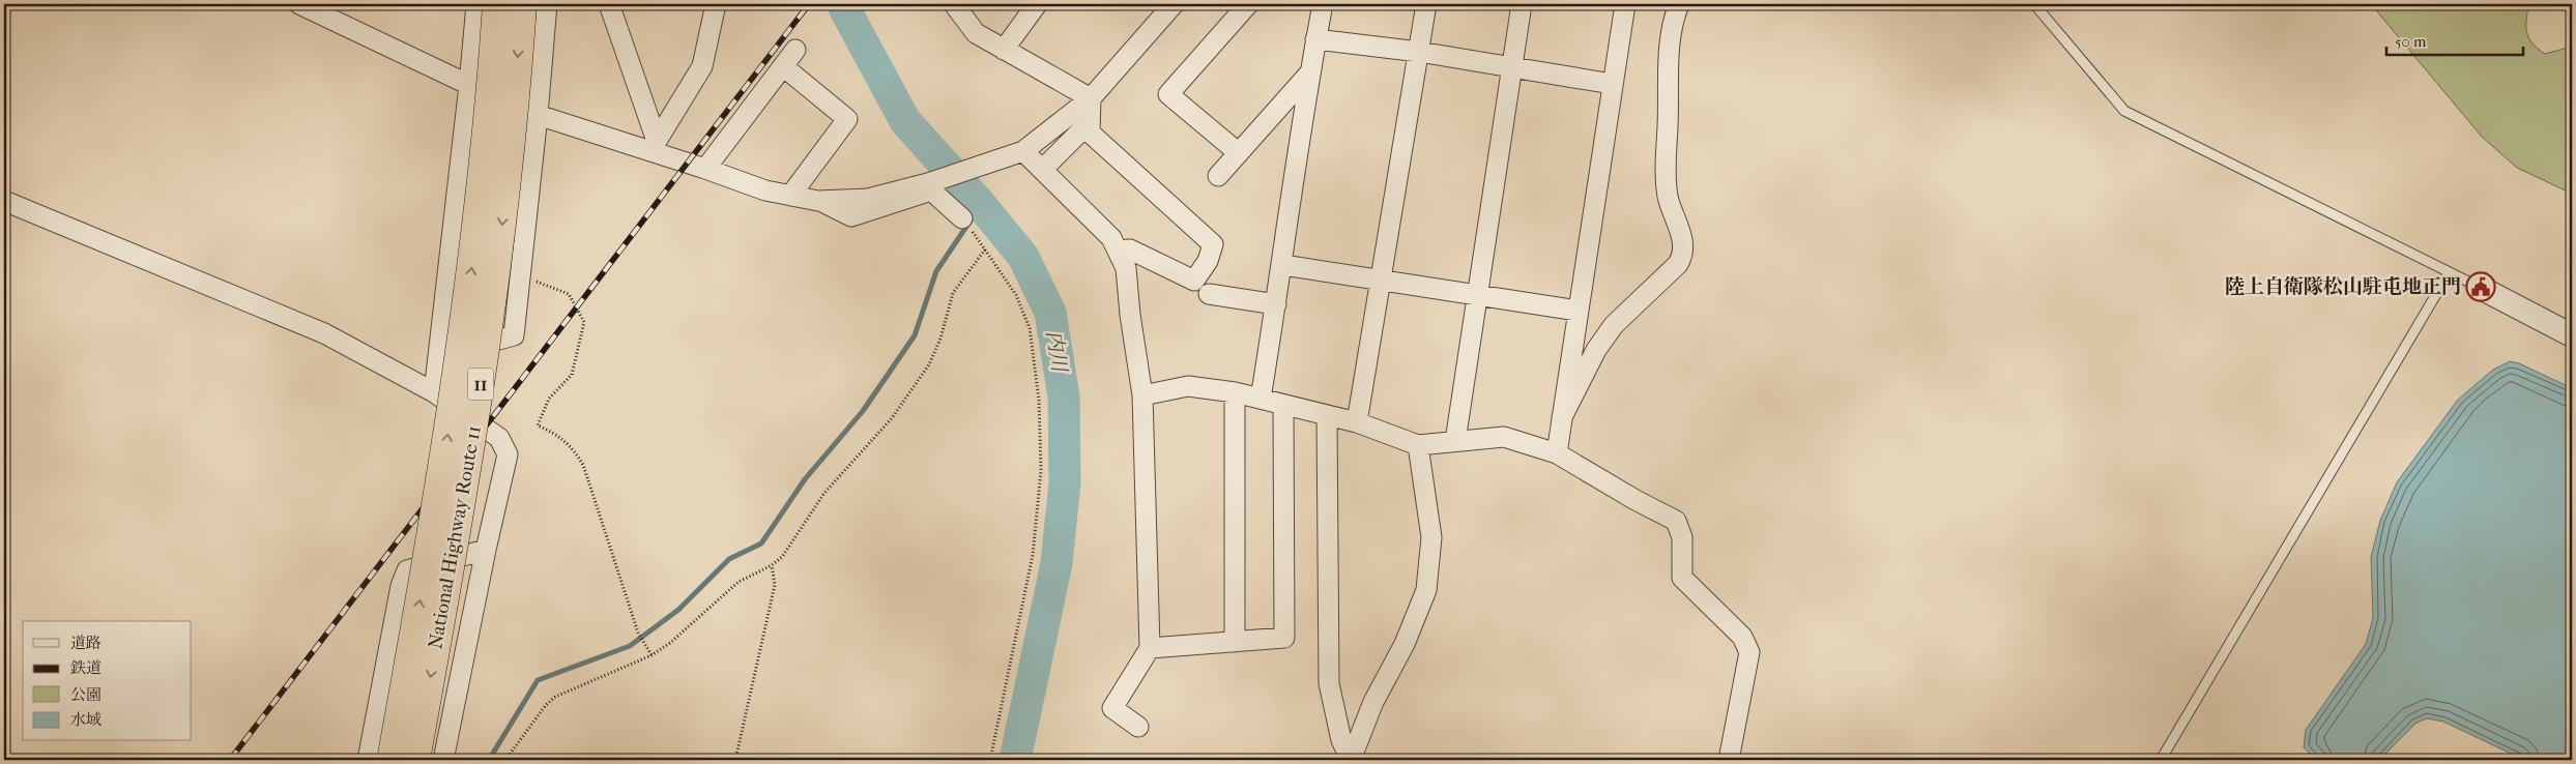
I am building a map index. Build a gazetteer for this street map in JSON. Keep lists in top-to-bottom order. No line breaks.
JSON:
{"streets":{"highway":["11","National Highway Route 11"]},"water":["内川"],"places":{"public building":["陸上自衛隊松山駐屯地正門"]},"legend":["道路","鉄道","公園","水域"],"scale_bar":"50 m"}
